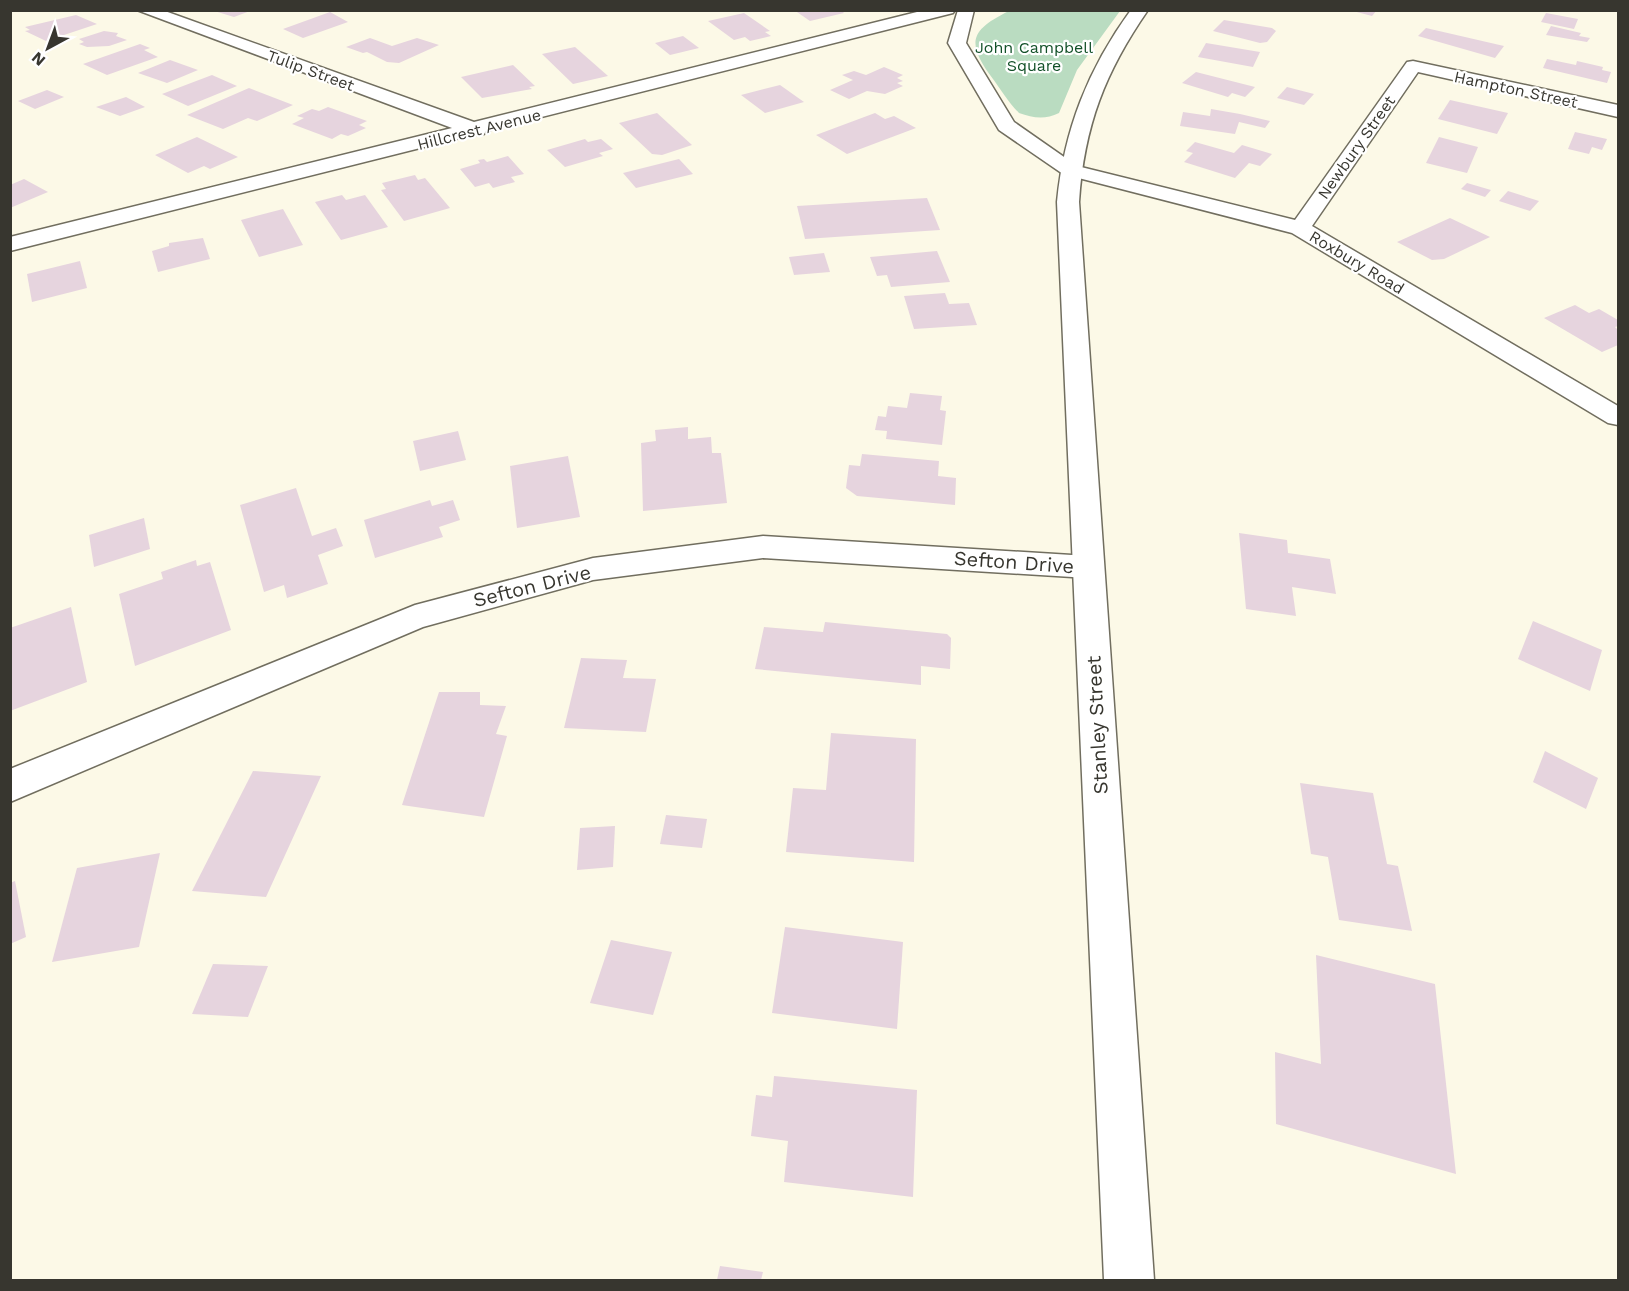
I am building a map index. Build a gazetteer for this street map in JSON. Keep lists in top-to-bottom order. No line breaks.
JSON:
{"streets":{"street":["Tulip Street","Hampton Street","Hillcrest Avenue","Newbury Street","Roxbury Road","Sefton Drive","Stanley Street"]},"crossings":[["Tulip Street","Hillcrest Avenue"],["Hampton Street","Newbury Street"],["Newbury Street","Roxbury Road"],["Roxbury Road","Stanley Street"],["Sefton Drive","Stanley Street"]],"parks":["John Campbell Square"],"north":"bottom left"}
